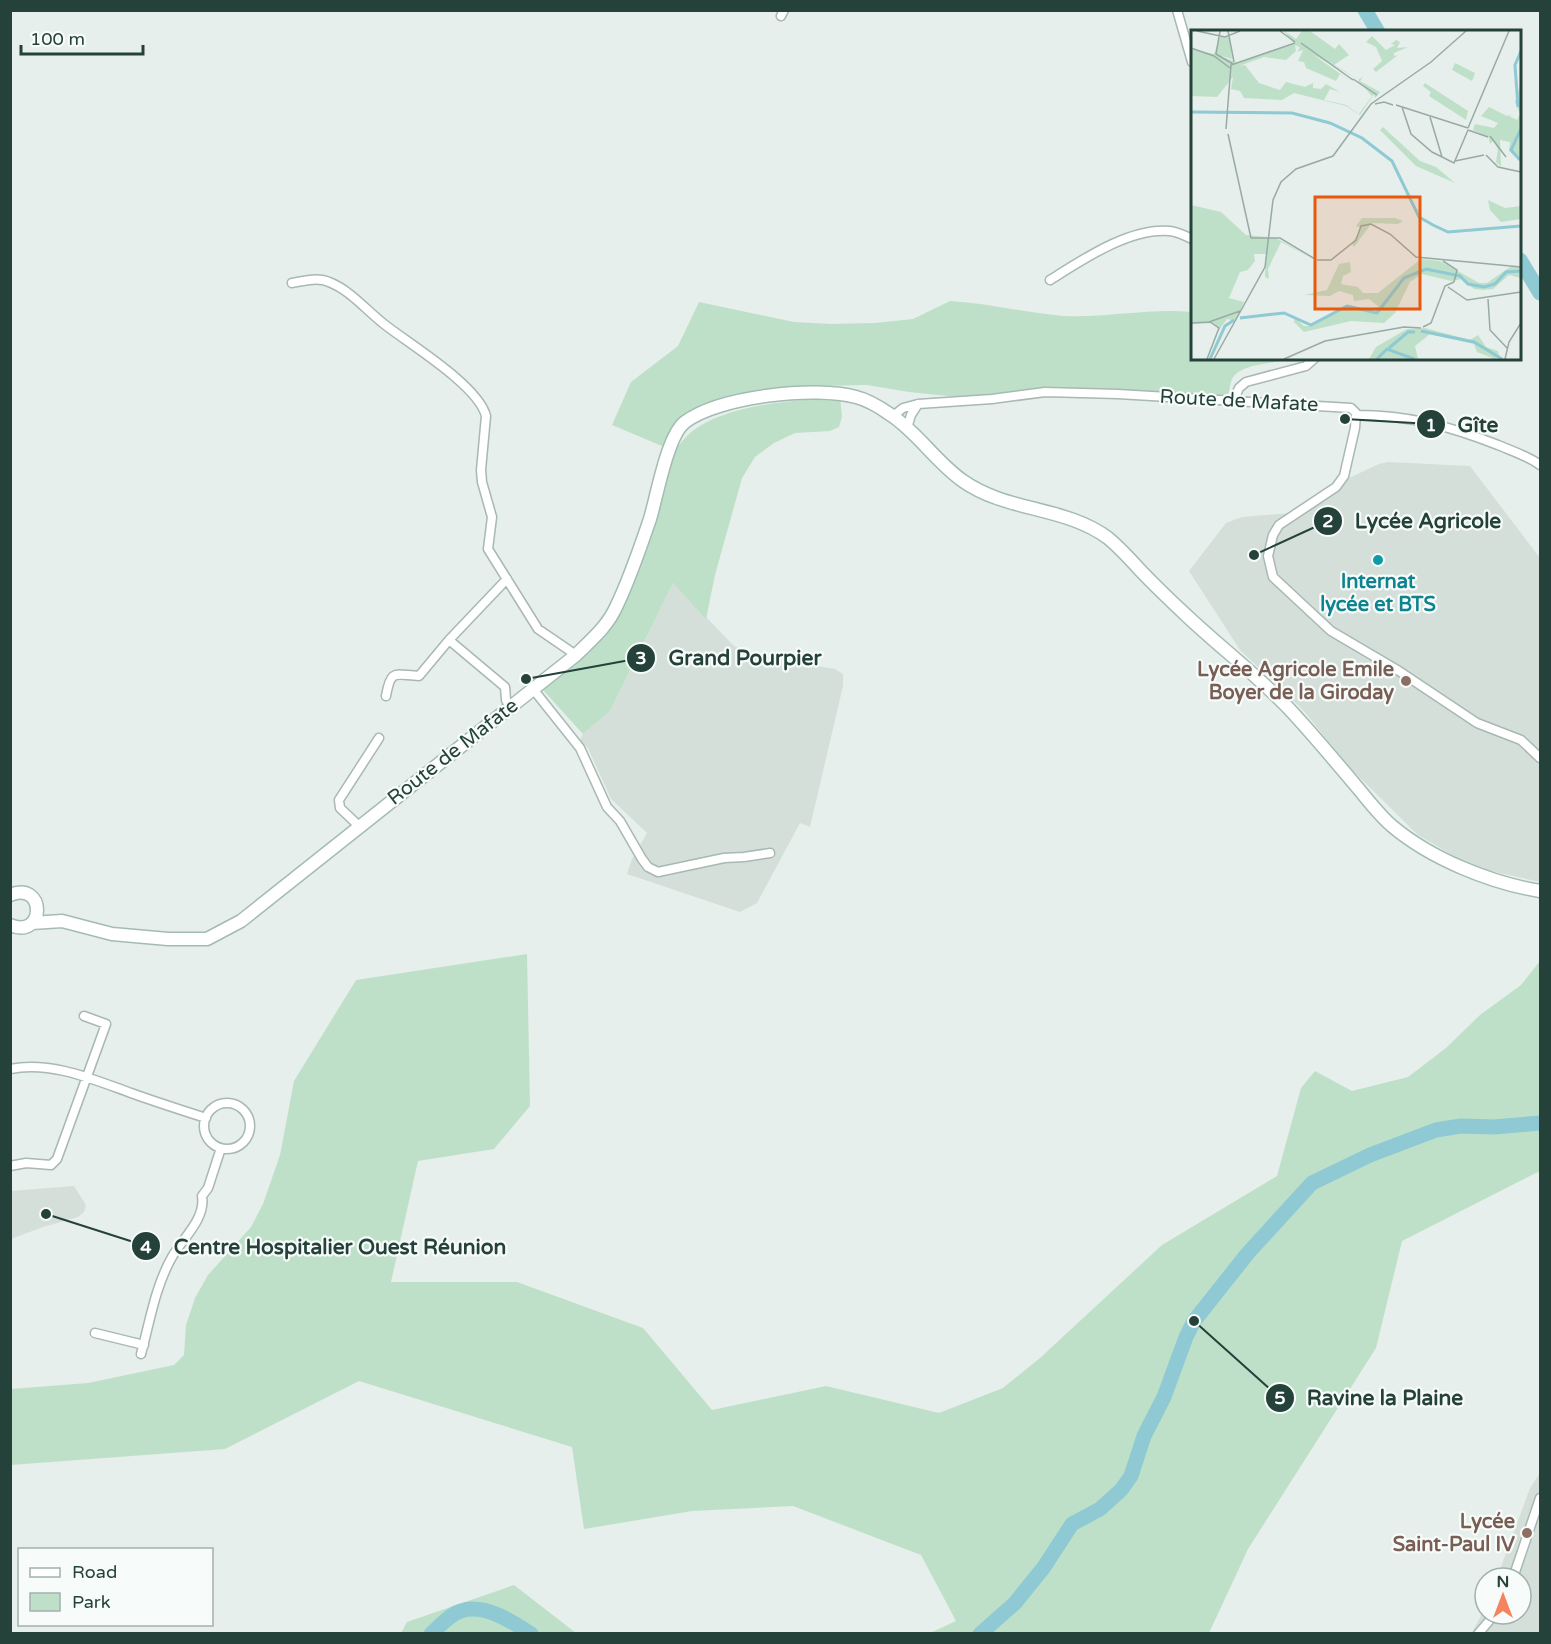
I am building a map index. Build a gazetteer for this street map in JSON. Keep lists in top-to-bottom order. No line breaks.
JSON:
{"streets":{"main road":["Route de Mafate"]},"places":["Gîte","Lycée Agricole","Internat lycée et BTS","Grand Pourpier","Lycée Agricole Emile Boyer de la Giroday","Centre Hospitalier Ouest Réunion","Ravine la Plaine","Lycée Saint-Paul IV"],"legend":["Road","Park"],"scale_bar":"100 m","north":"top"}
